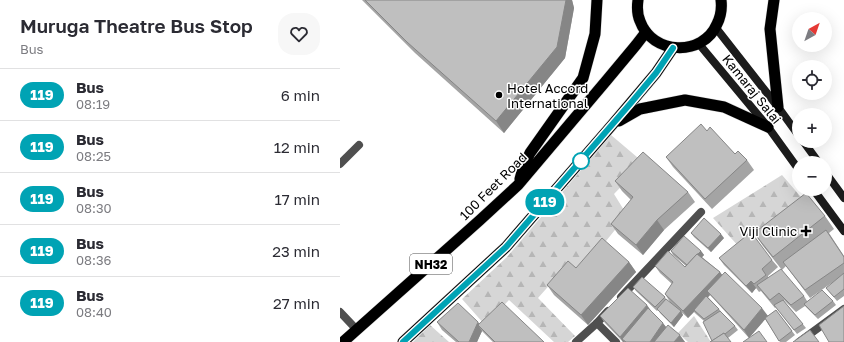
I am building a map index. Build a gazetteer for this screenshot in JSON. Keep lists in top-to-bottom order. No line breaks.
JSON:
{"streets":{"highway":["100 Feet Road","NH32"],"main road":["Kamaraj Salai"]},"places":{"other":["Hotel Accord International"],"health":["Viji Clinic"]},"lines":["bus line 119"],"north":"top right","page":{"heading":["Muruga Theatre Bus Stop","Bus"],"on_map":"119","map_buttons":["+","−"],"list":[{"mark":"119","name":"Bus","note":"08:19","value":"6 min"},{"mark":"119","name":"Bus","note":"08:25","value":"12 min"},{"mark":"119","name":"Bus","note":"08:30","value":"17 min"},{"mark":"119","name":"Bus","note":"08:36","value":"23 min"},{"mark":"119","name":"Bus","note":"08:40","value":"27 min"}]}}
